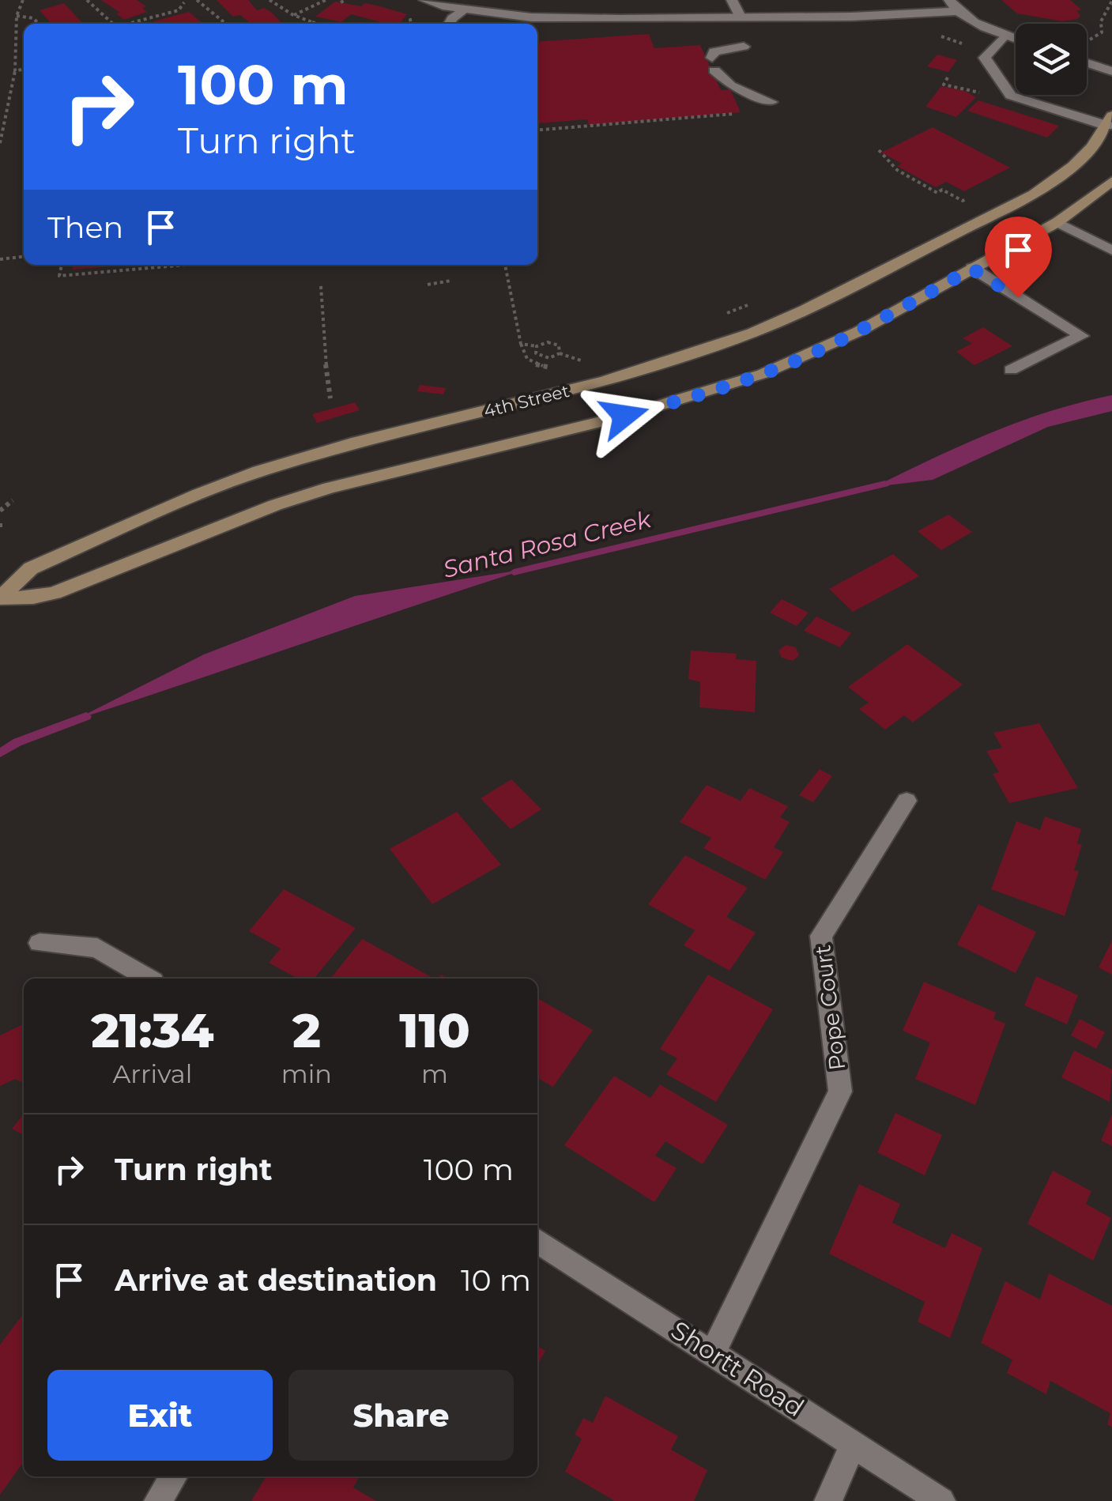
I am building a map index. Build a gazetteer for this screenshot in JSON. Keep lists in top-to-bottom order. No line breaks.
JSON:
{"streets":{"main road":["4th Street"],"street":["Pope Court","Shortt Road"]},"crossings":[["Pope Court","Shortt Road"]],"water":["Santa Rosa Creek"],"page":{"turn":["100 m","Turn right"],"then":"Then","eta":["21:34","Arrival","2","min","110","m"],"list":[{"name":"Turn right","value":"100 m"},{"name":"Arrive at destination","value":"10 m"}],"buttons":["Exit","Share"]}}
